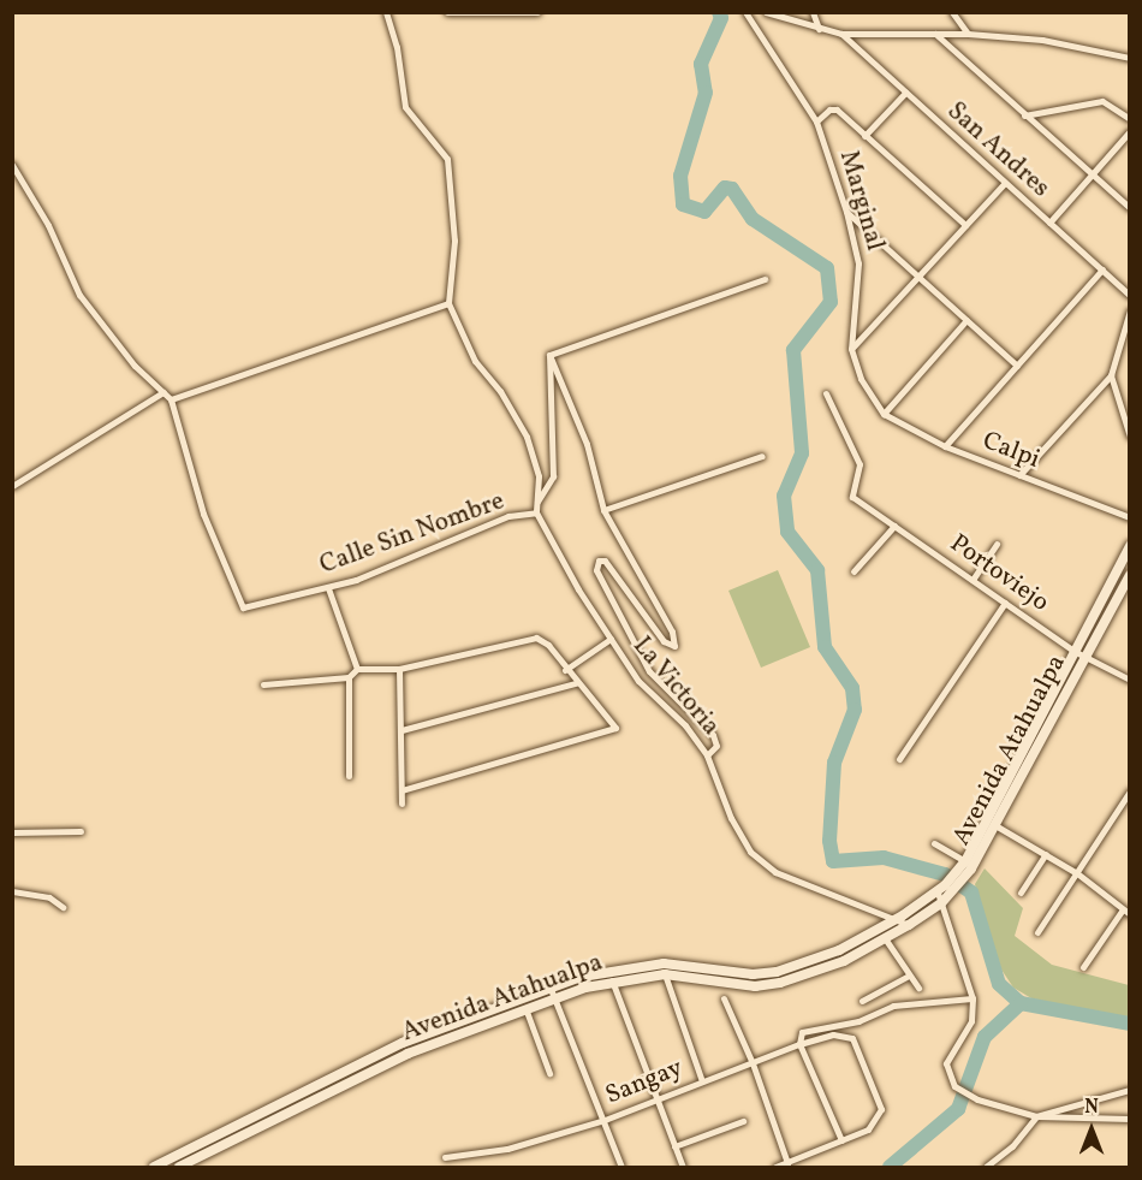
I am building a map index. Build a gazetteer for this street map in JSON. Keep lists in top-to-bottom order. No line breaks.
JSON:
{"streets":{"main road":["Avenida Atahualpa"],"street":["San Andres","Marginal","Calpi","Calle Sin Nombre","Portoviejo","La Victoria","Sangay"]},"crossings":[["Marginal","Calpi"],["Calle Sin Nombre","La Victoria"],["Portoviejo","Avenida Atahualpa"],["La Victoria","Avenida Atahualpa"]],"north":"top"}
